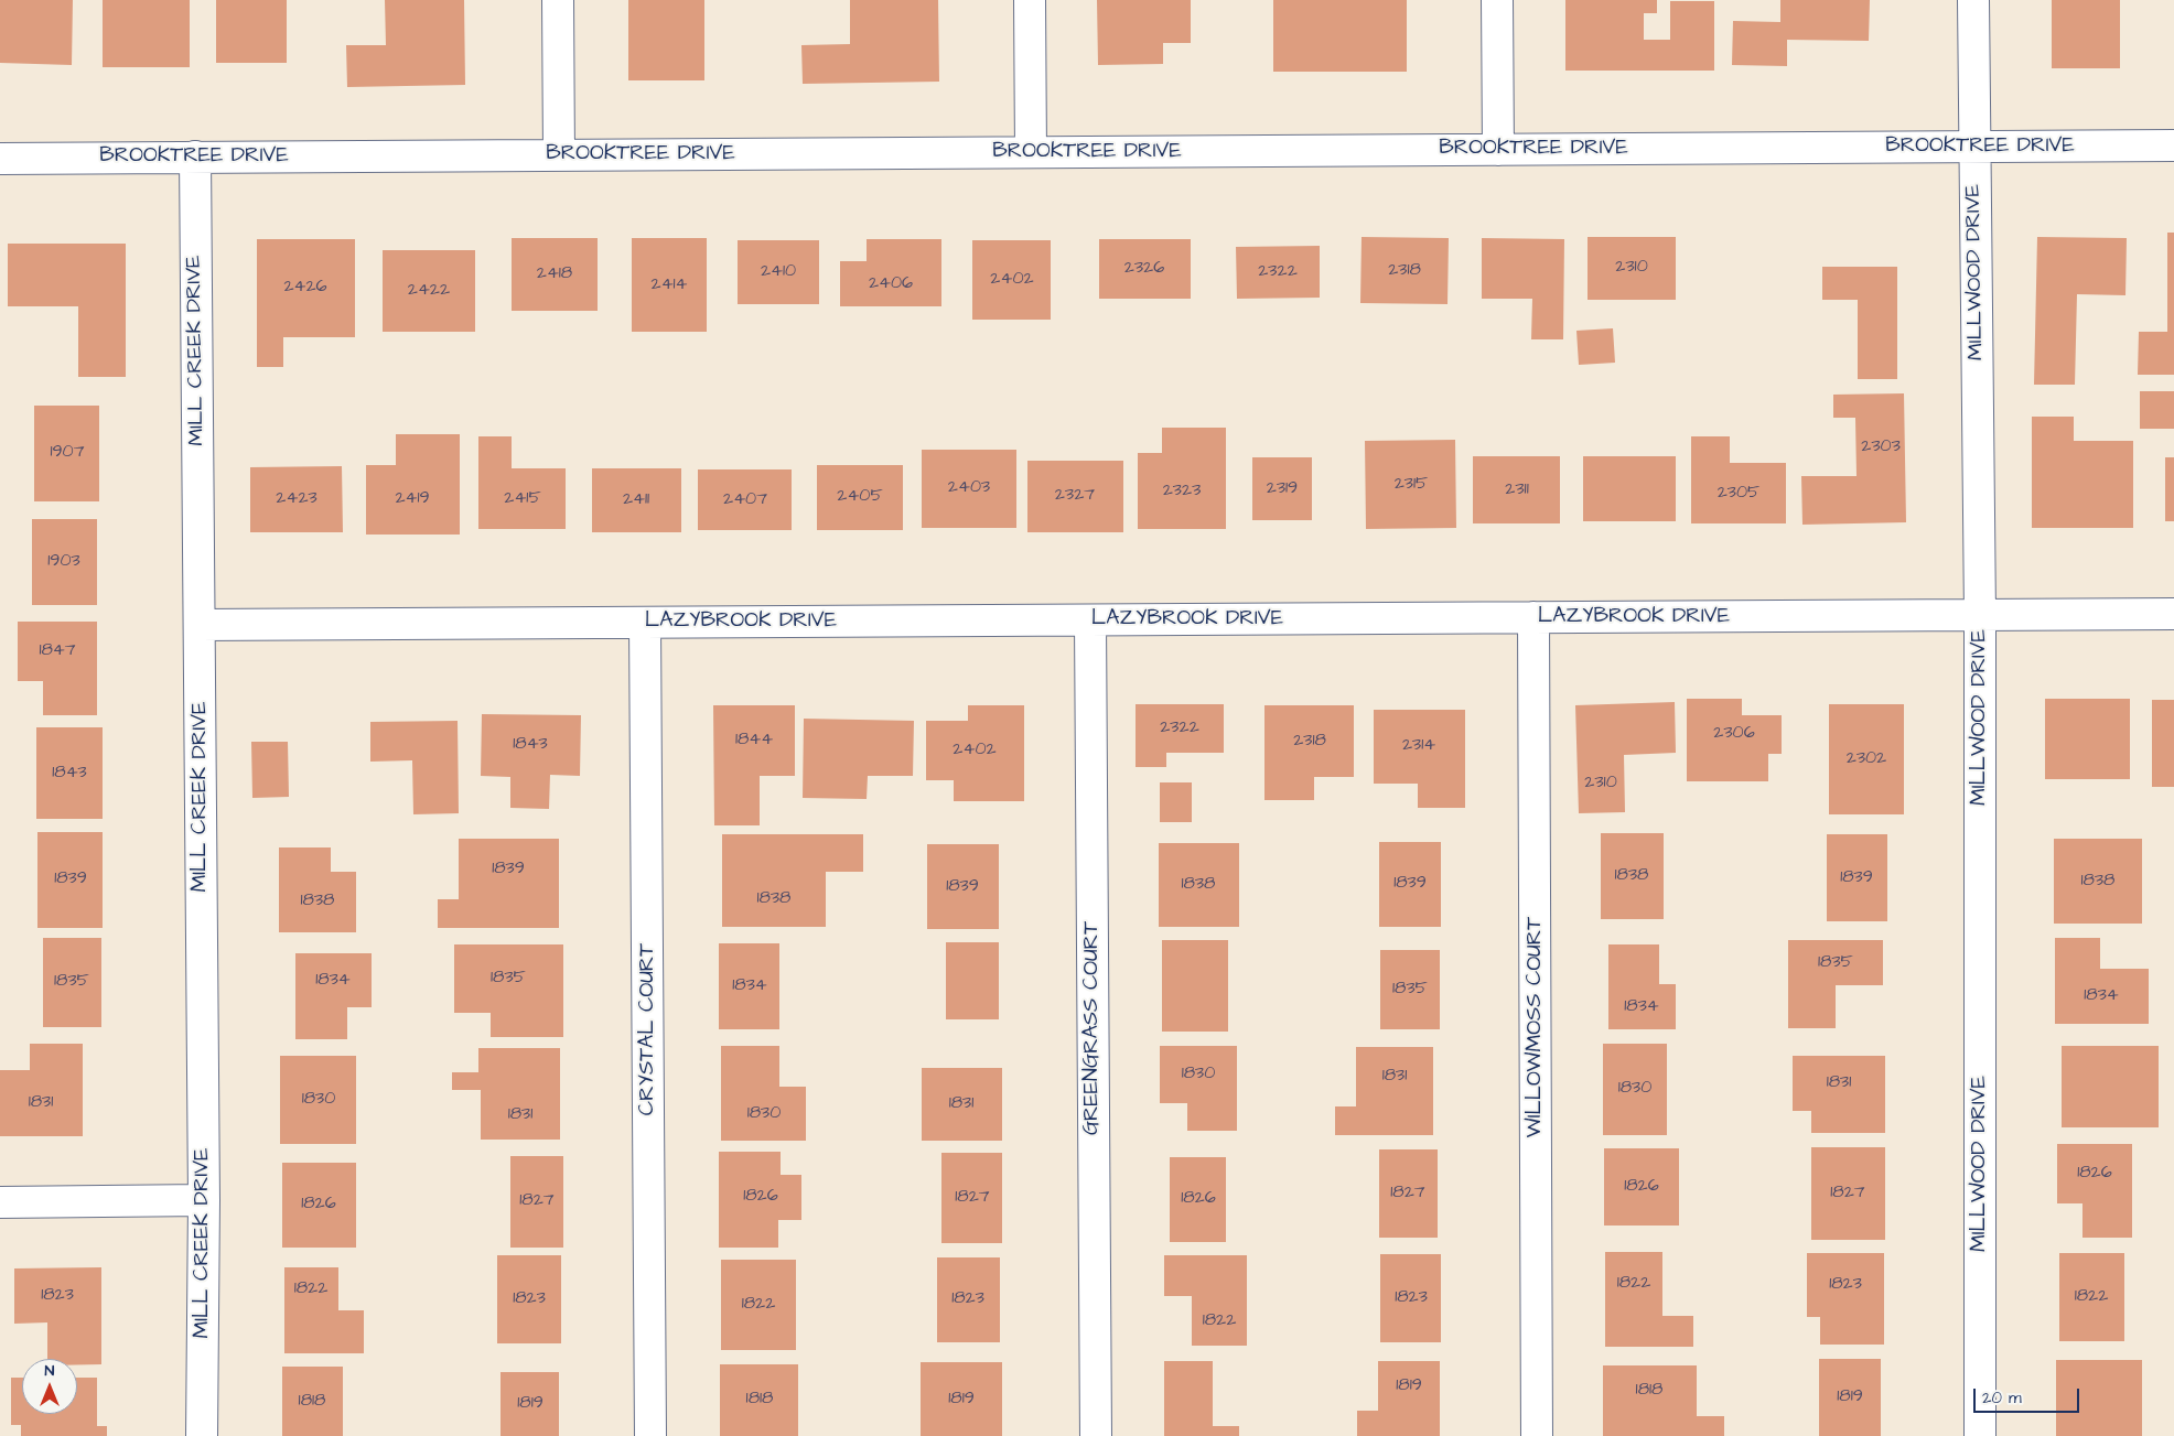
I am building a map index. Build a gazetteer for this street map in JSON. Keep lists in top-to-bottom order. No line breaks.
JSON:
{"streets":{"street":["BROOKTREE DRIVE","MILLWOOD DRIVE","MILL CREEK DRIVE","LAZYBROOK DRIVE","WILLOWMOSS COURT","GREENGRASS COURT","CRYSTAL COURT"]},"crossings":[["BROOKTREE DRIVE","MILLWOOD DRIVE"],["BROOKTREE DRIVE","MILL CREEK DRIVE"],["MILLWOOD DRIVE","LAZYBROOK DRIVE"],["MILL CREEK DRIVE","LAZYBROOK DRIVE"],["LAZYBROOK DRIVE","WILLOWMOSS COURT"],["LAZYBROOK DRIVE","GREENGRASS COURT"],["LAZYBROOK DRIVE","CRYSTAL COURT"]],"house_numbers":["2310","2326","2318","2410","2322","2418","2402","2406","2414","2426","2422","2303","1907","2315","2403","2319","2311","2323","2305","2327","2405","2423","2419","2415","2411","2407","1903","1847","2322","2306","1844","2318","1843","2314","2402","2302","1843","2310","1839","1838","1839","1839","1838","1839","1838","1839","1838","1838","1835","1835","1834","1835","1834","1835","1834","1834","1830","1831","1831","1830","1830","1831","1831","1830","1831","1826","1826","1827","1827","1826","1827","1826","1827","1826","1822","1823","1822","1823","1822","1823","1823","1823","1822","1822","1819","1818","1819","1818","1819","1818","1819"],"scale_bar":"20 m","north":"top"}
